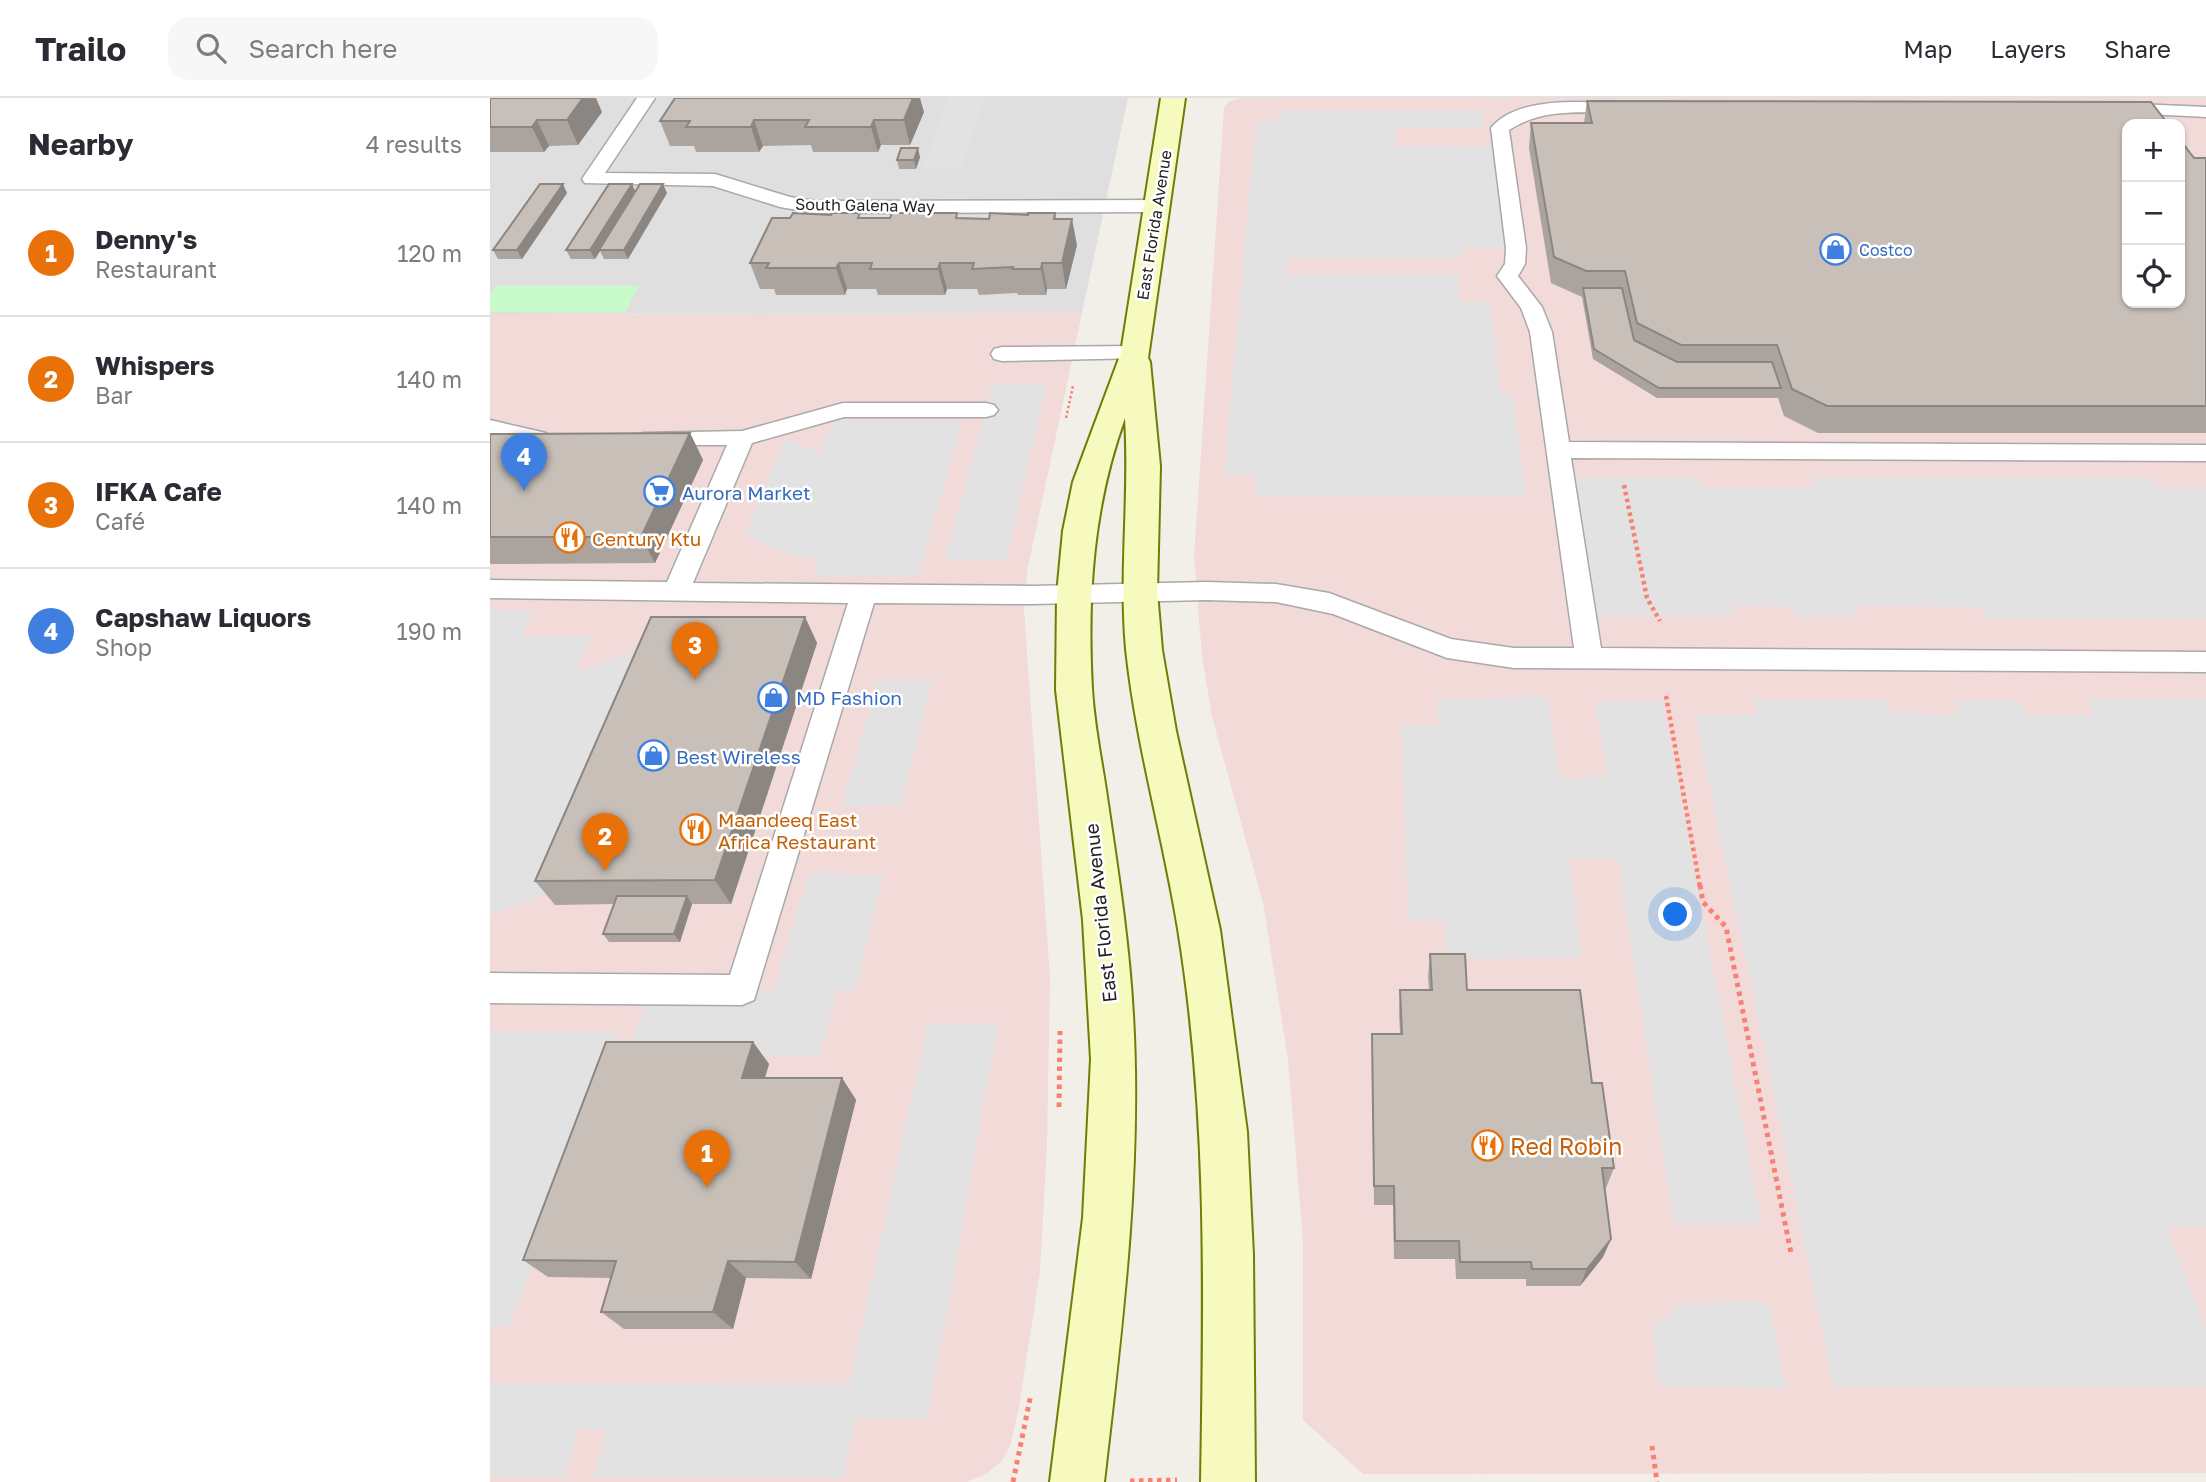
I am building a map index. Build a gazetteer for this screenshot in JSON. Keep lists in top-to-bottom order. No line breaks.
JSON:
{"streets":{"main road":["East Florida Avenue"],"lane":["South Galena Way"]},"crossings":[["South Galena Way","East Florida Avenue"]],"places":{"shop":["Costco","MD Fashion","Best Wireless"],"supermarket":["Aurora Market"],"restaurant":["Century Ktu","Maandeeq East Africa Restaurant","Red Robin"]},"page":{"header":"Trailo","search":"Search here","nav":["Map","Layers","Share"],"heading":["Nearby","4 results"],"map_buttons":["+","−"],"list":[{"mark":"1","name":"Denny's","note":"Restaurant","value":"120 m"},{"mark":"2","name":"Whispers","note":"Bar","value":"140 m"},{"mark":"3","name":"IFKA Cafe","note":"Café","value":"140 m"},{"mark":"4","name":"Capshaw Liquors","note":"Shop","value":"190 m"}],"pins":["4","3","2","1"]}}
